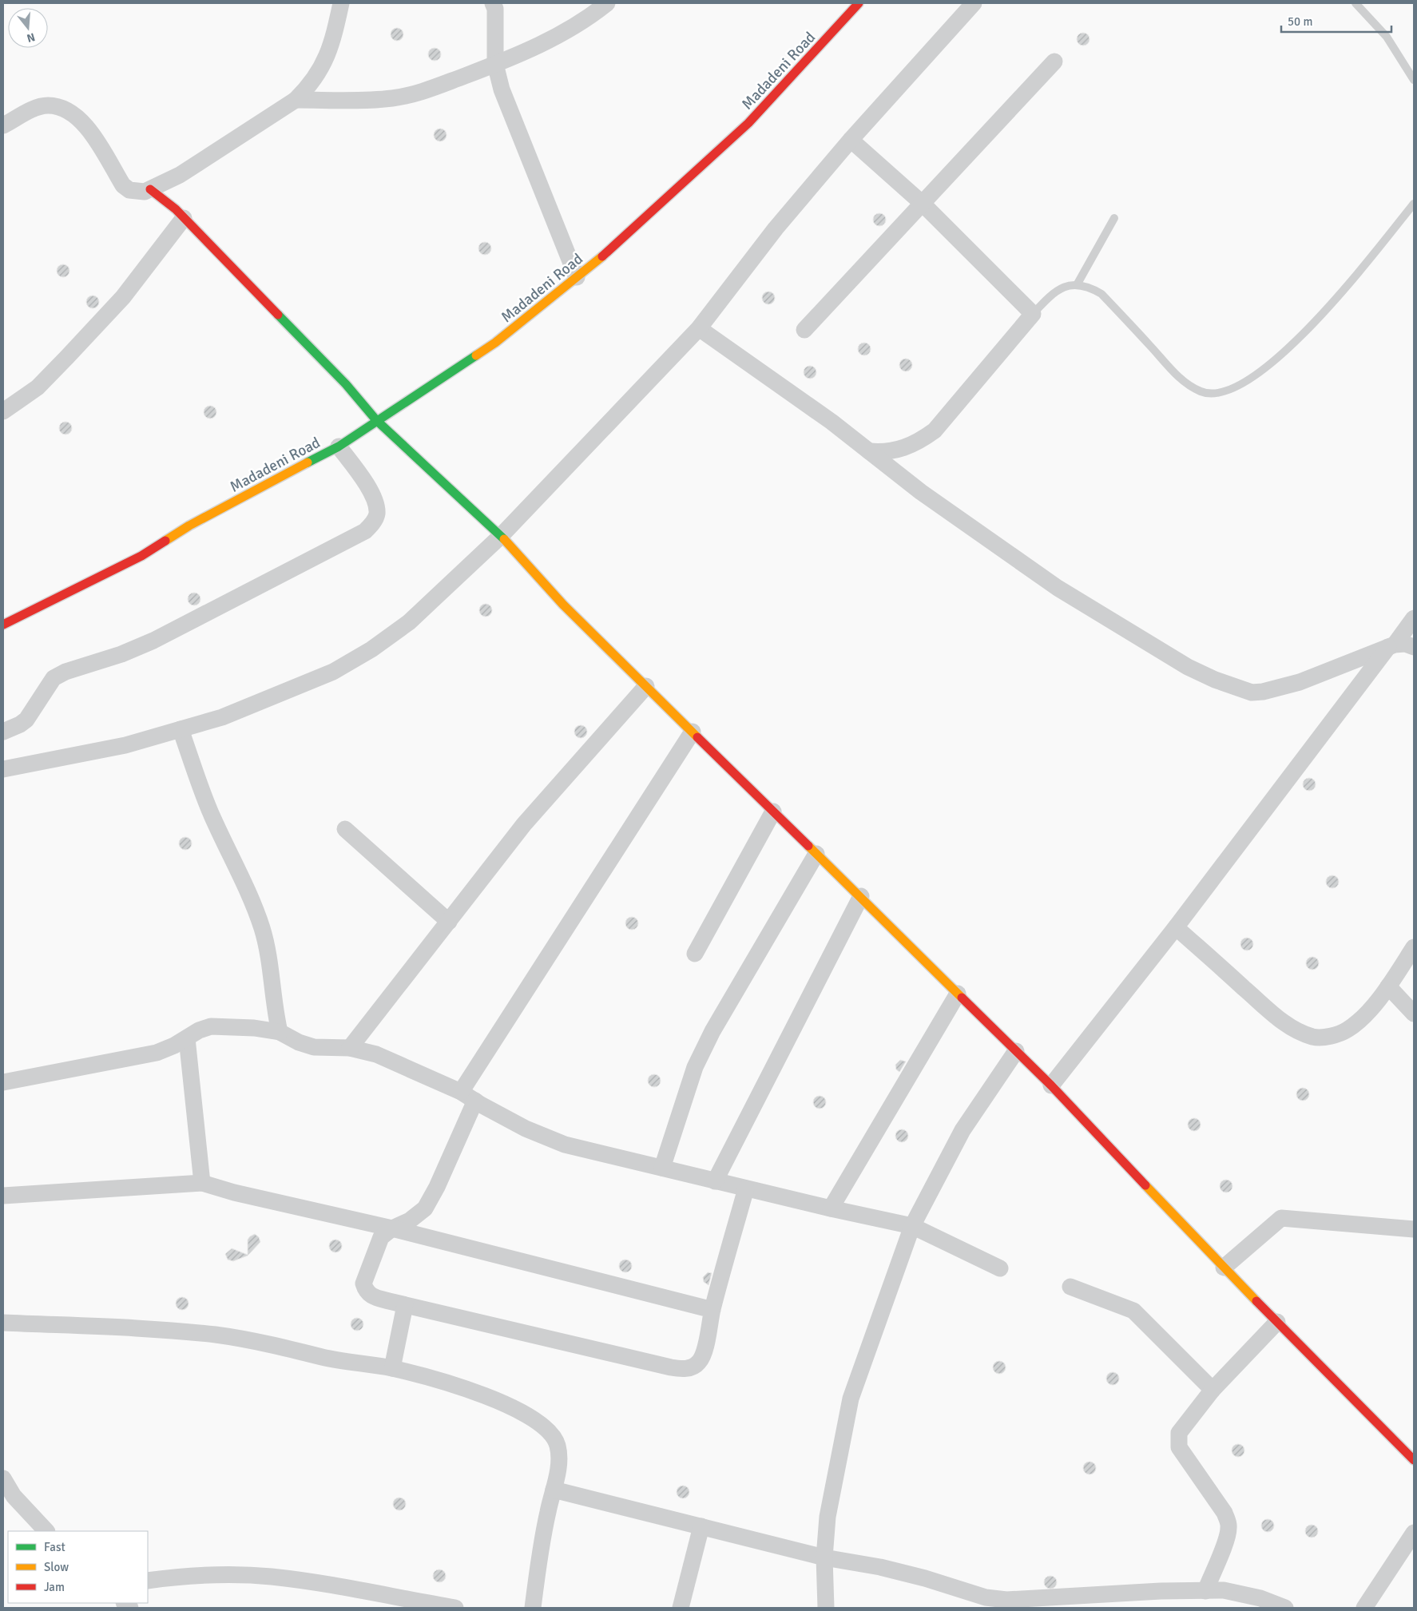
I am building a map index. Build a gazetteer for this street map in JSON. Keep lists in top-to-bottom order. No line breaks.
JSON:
{"streets":{"street":["Madadeni Road"]},"legend":["Fast","Slow","Jam"],"scale_bar":"50 m","north":"bottom"}
